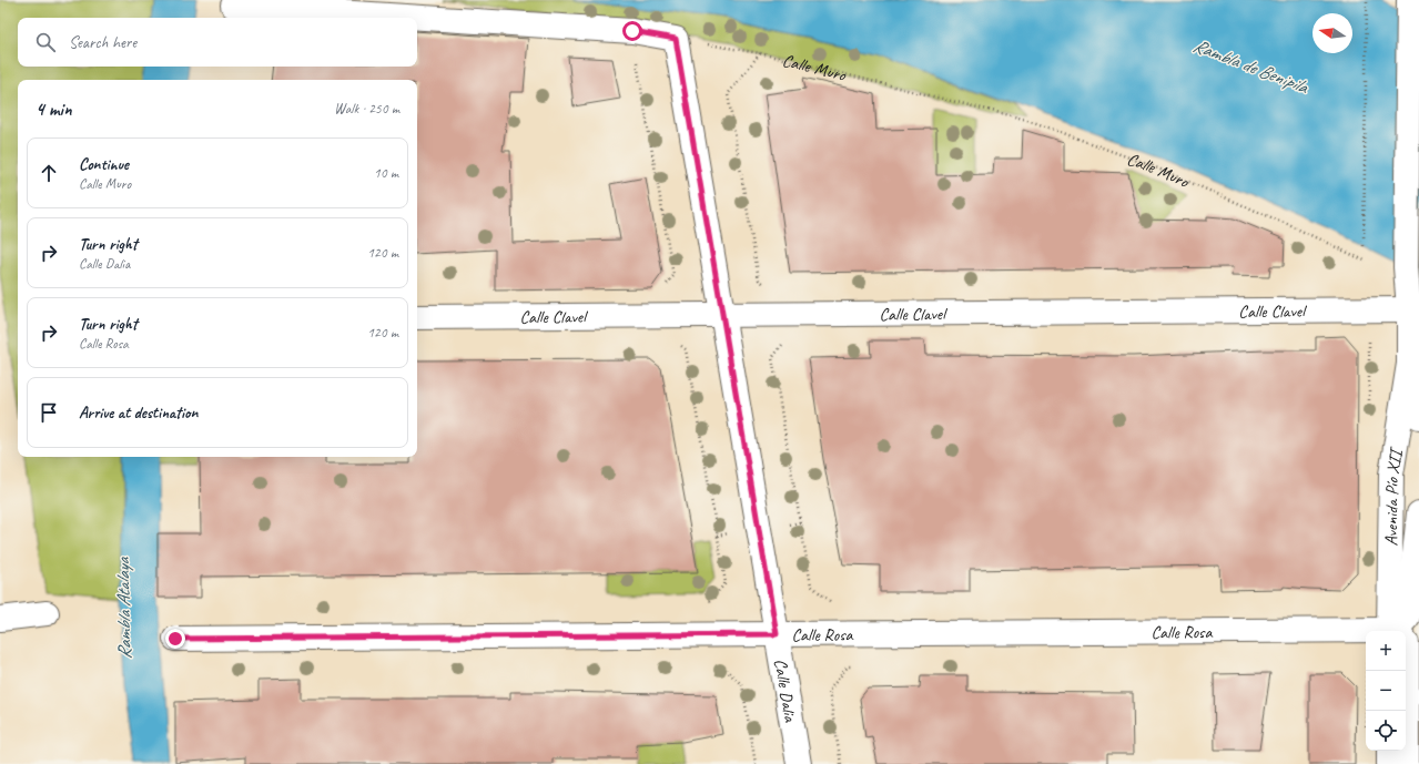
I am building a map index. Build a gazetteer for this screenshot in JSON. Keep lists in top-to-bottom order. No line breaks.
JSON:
{"streets":{"street":["Calle Clavel","Avenida Pío XII","Calle Rosa","Calle Dalia"],"path":["Calle Muro"]},"crossings":[["Calle Muro","Calle Dalia"],["Calle Clavel","Avenida Pío XII"],["Calle Clavel","Calle Dalia"],["Calle Rosa","Calle Dalia"]],"water":["Rambla de Benipila","Rambla Atalaya"],"north":"left","page":{"search":"Search here","heading":["4 min","Walk · 250 m"],"list":[["Continue","Calle Muro","10 m"],["Turn right","Calle Dalia","120 m"],["Turn right","Calle Rosa","120 m"],"Arrive at destination"],"map_buttons":["+","−"]}}
